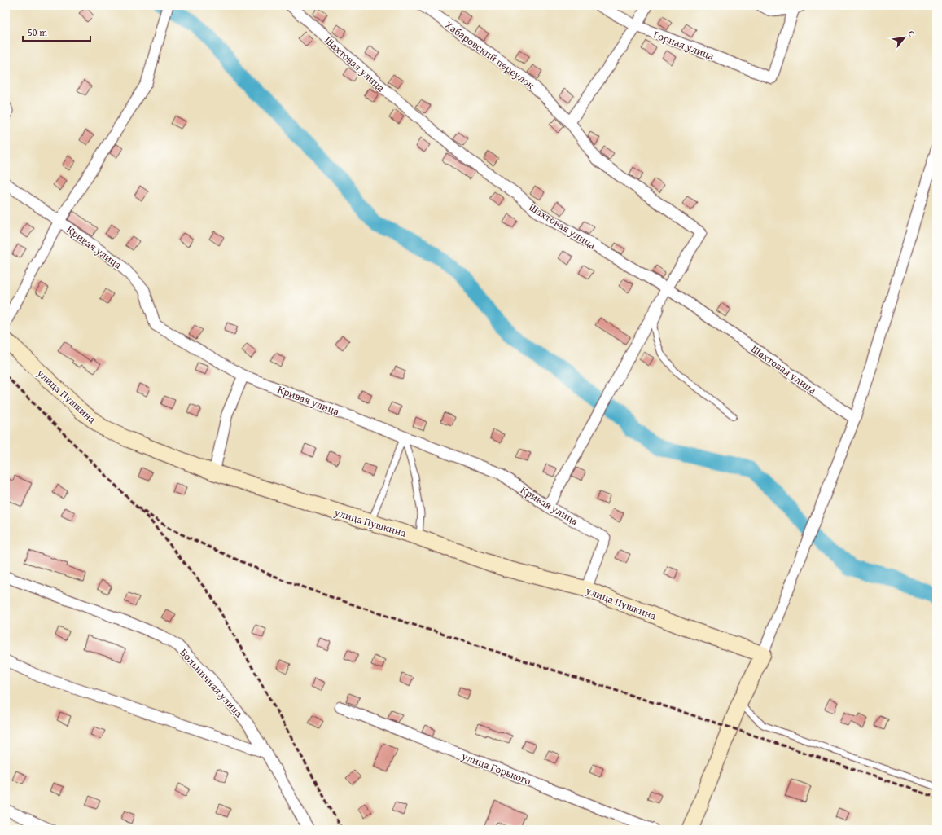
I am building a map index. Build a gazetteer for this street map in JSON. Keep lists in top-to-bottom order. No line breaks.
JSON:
{"streets":{"main road":["улица Пушкина"],"street":["Горная улица","Хабаровский переулок","Шахтовая улица","Кривая улица","Больничная улица","улица Горького"]},"crossings":[["Хабаровский переулок","Шахтовая улица"],["Кривая улица","улица Пушкина"]],"scale_bar":"50 m","north":"top right"}
